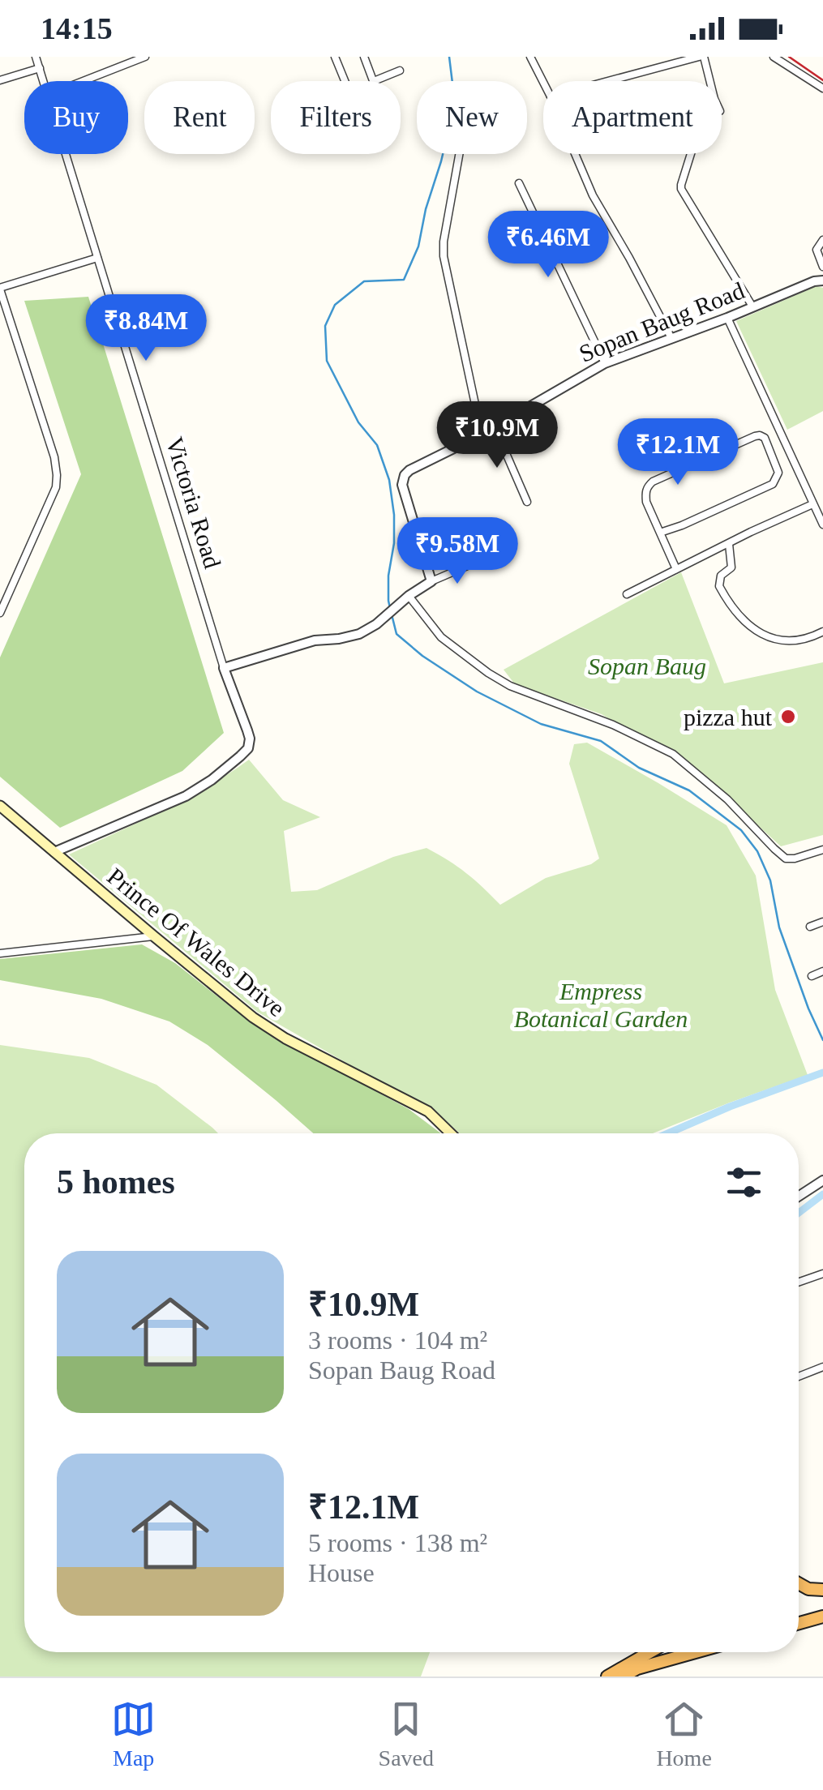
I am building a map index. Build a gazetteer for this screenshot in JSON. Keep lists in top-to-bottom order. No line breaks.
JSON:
{"streets":{"main road":["Prince Of Wales Drive"],"street":["Sopan Baug Road","Victoria Road"]},"crossings":[["Victoria Road","Prince Of Wales Drive"]],"parks":["Sopan Baug","Empress Botanical Garden"],"places":["pizza hut"],"page":{"status":"14:15","chip":["Buy","Rent","Filters","New","Apartment"],"price":["₹6.46M","₹8.84M","₹10.9M","₹12.1M","₹9.58M"],"heading":"5 homes","list":[{"name":"₹10.9M","note":"3 rooms · 104 m² · Sopan Baug Road"},{"name":"₹12.1M","note":"5 rooms · 138 m² · House"}],"tabs":["Map","Saved","Home"]}}
